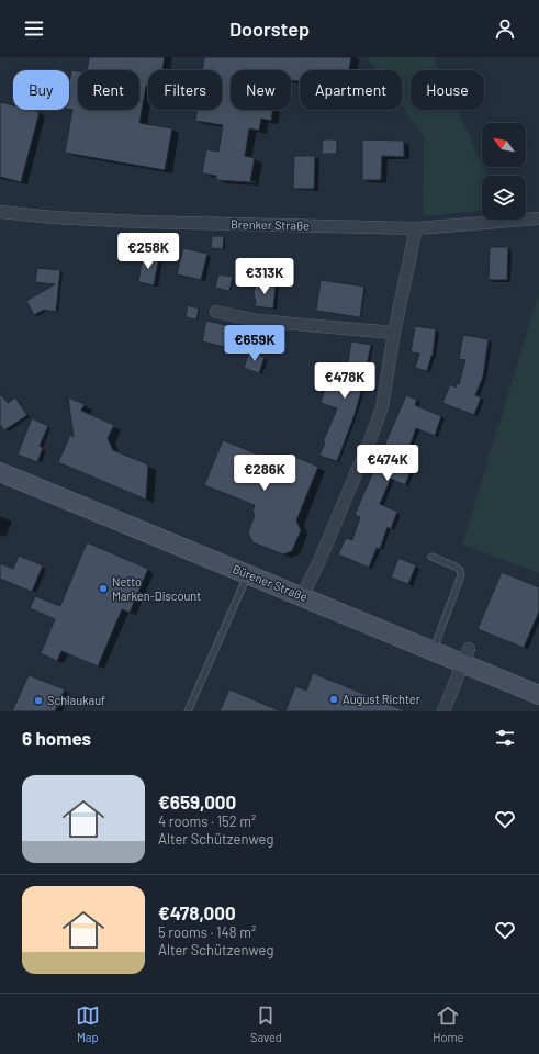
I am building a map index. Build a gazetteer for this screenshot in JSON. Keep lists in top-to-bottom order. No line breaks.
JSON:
{"streets":{"main road":["Bürener Straße"],"street":["Brenker Straße"]},"places":["Netto Marken-Discount","August Richter","Schlaukauf"],"north":"top left","page":{"header":"Doorstep","chip":["Buy","Rent","Filters","New","Apartment","House"],"price":["€258K","€313K","€659K","€478K","€474K","€286K"],"heading":"6 homes","list":[{"name":"€659,000","note":"4 rooms · 152 m² · Alter Schützenweg"},{"name":"€478,000","note":"5 rooms · 148 m² · Alter Schützenweg"}],"tabs":["Map","Saved","Home"]}}
